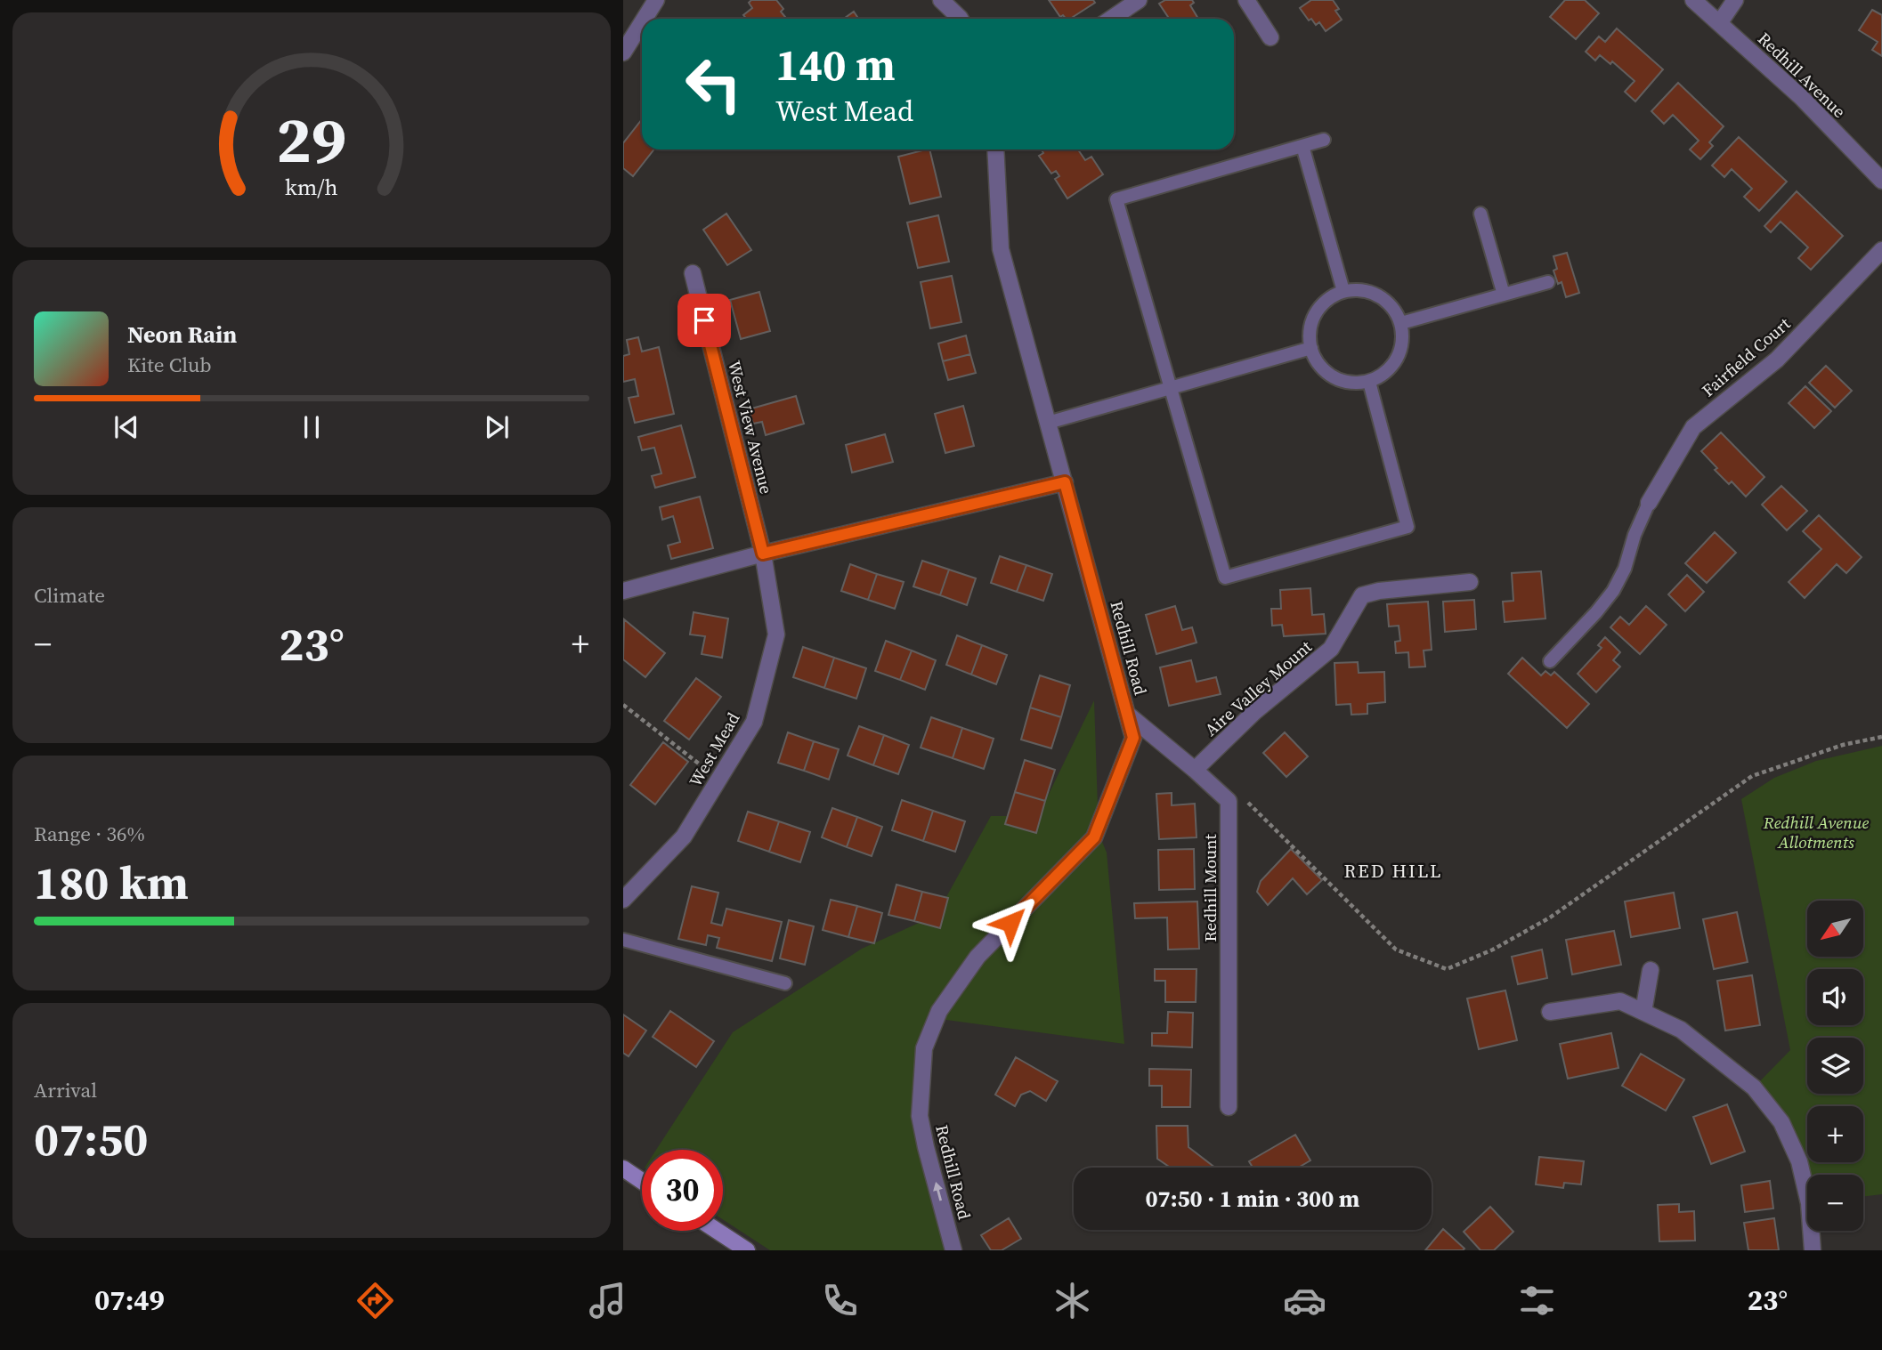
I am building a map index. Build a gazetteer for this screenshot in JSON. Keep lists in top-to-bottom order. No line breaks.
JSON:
{"streets":{"street":["Redhill Avenue","Fairfield Court","West View Avenue","Redhill Road","Aire Valley Mount","West Mead","Redhill Mount"]},"crossings":[["West View Avenue","West Mead"]],"one_way":["Redhill Road"],"districts":["RED HILL"],"parks":["Redhill Avenue Allotments"],"north":"bottom left","page":{"turn":["140 m","West Mead"],"song":["Neon Rain","Kite Club"],"tile":["Climate",["Range · 36%","180 km"],["Arrival","07:50"]],"heat":["−","23°","+"],"map_buttons":["+","−"],"limit":"30","trip":"07:50 · 1 min · 300 m","tabs":["07:49","23°"],"gauge":["29","km/h"]}}
